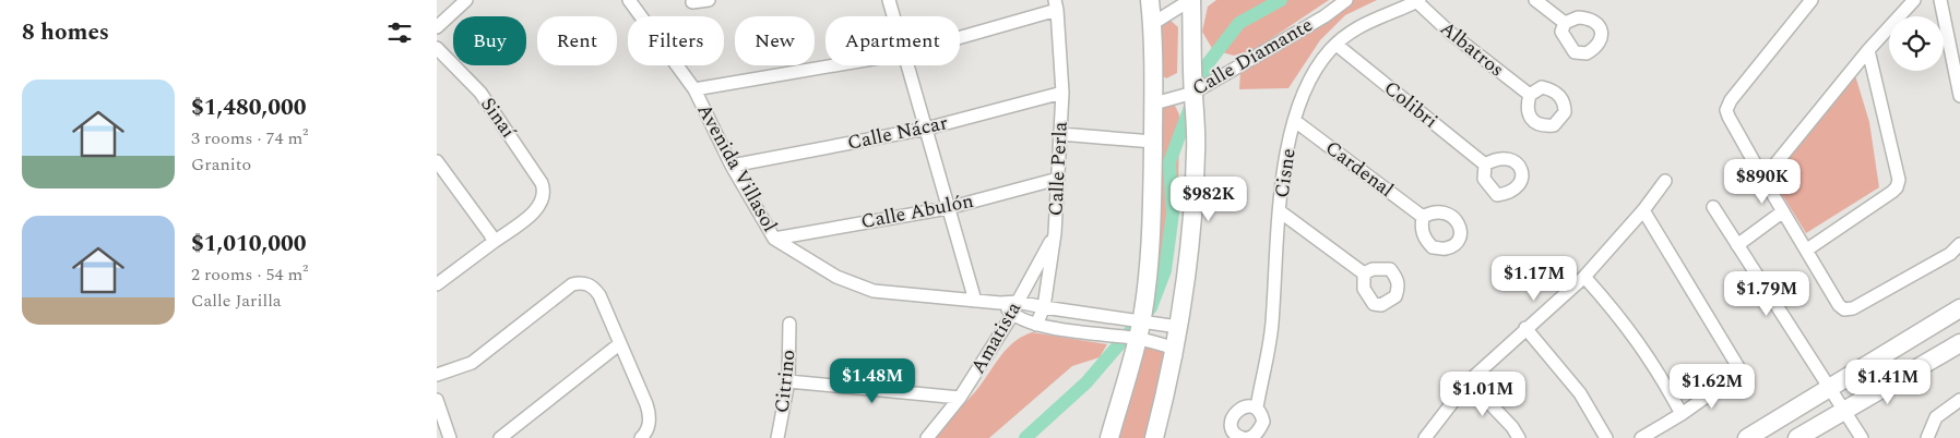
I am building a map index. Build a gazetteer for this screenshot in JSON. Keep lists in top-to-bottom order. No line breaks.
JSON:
{"streets":{"street":["Albatros","Calle Diamante","Colibri","Sinaí","Calle Nácar","Avenida Villasol","Calle Perla","Cardenal","Cisne","Calle Abulón","Amatista","Citrino"]},"crossings":[["Albatros","Cisne"],["Colibri","Cisne"],["Calle Nácar","Avenida Villasol"],["Calle Nácar","Calle Perla"],["Avenida Villasol","Calle Perla"],["Avenida Villasol","Calle Abulón"],["Avenida Villasol","Amatista"],["Calle Perla","Calle Abulón"],["Calle Perla","Amatista"],["Cardenal","Cisne"]],"page":{"heading":"8 homes","chip":["Buy","Rent","Filters","New","Apartment"],"list":[{"name":"$1,480,000","note":"3 rooms · 74 m² · Granito"},{"name":"$1,010,000","note":"2 rooms · 54 m² · Calle Jarilla"}],"price":["$890K","$982K","$1.17M","$1.79M","$1.48M","$1.41M","$1.62M","$1.01M"]}}
